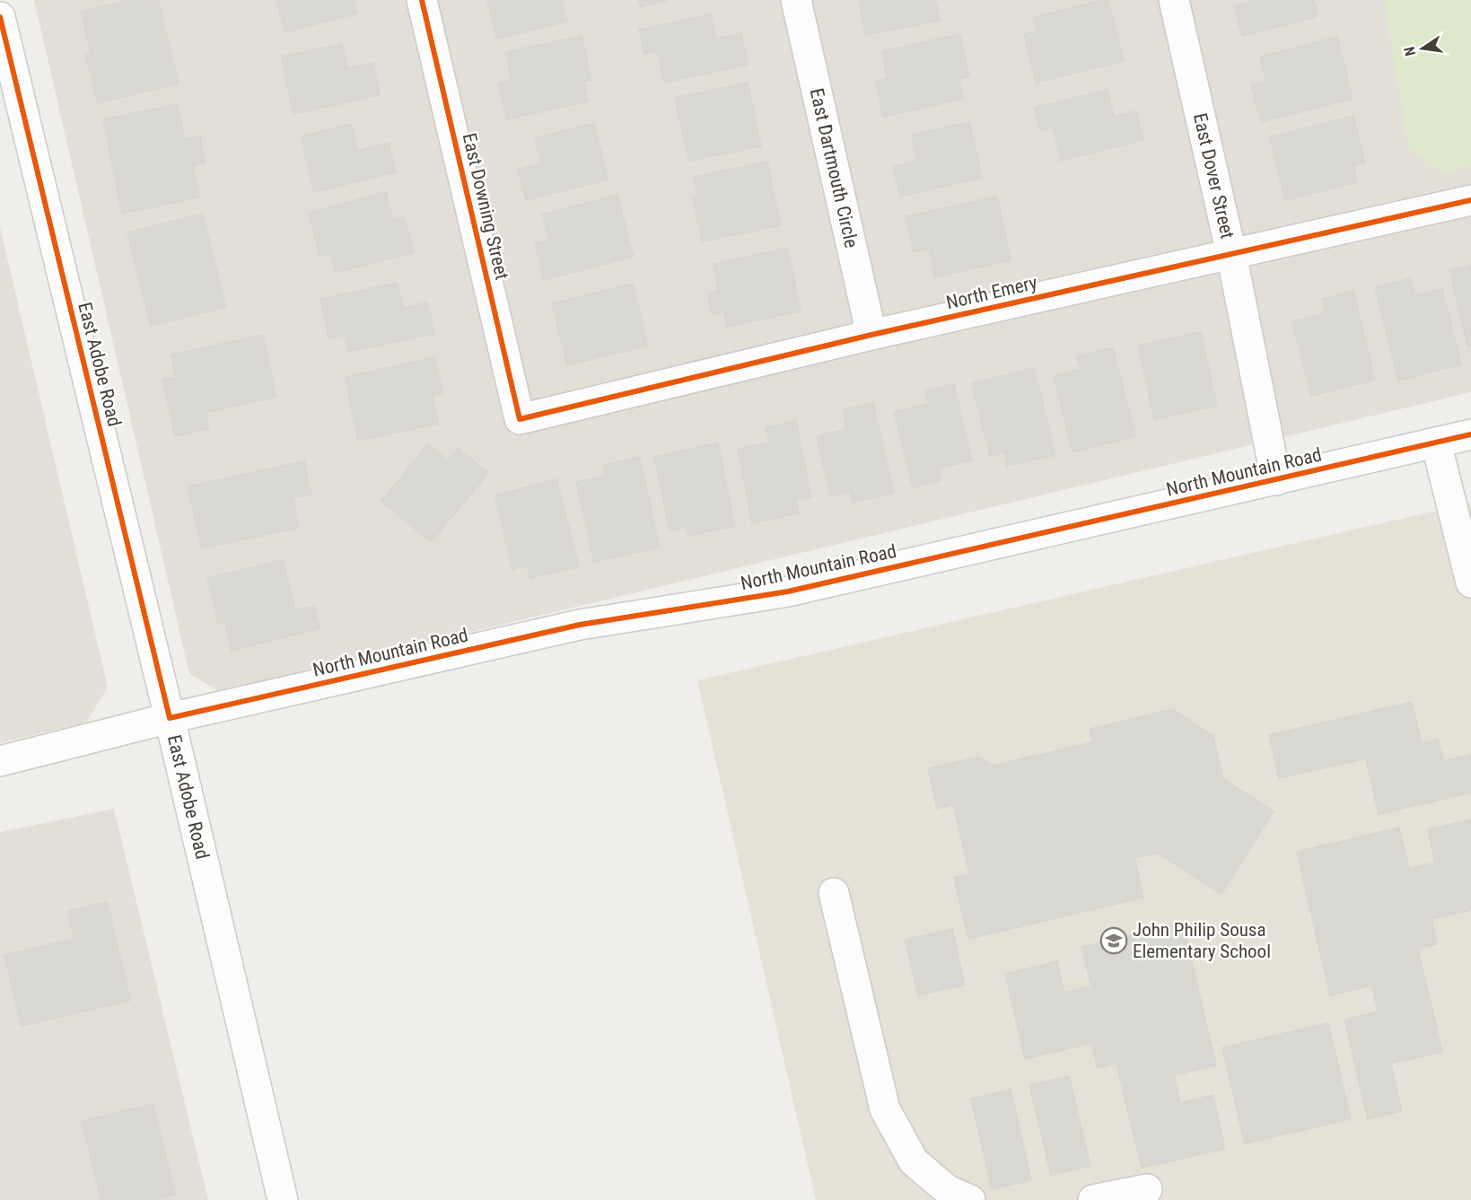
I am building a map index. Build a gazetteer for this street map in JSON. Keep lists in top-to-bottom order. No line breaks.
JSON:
{"streets":{"street":["East Dartmouth Circle","East Dover Street","East Downing Street","North Emery","East Adobe Road","North Mountain Road"]},"crossings":[["East Dartmouth Circle","North Emery"],["East Dover Street","North Emery"],["East Dover Street","North Mountain Road"],["East Downing Street","North Emery"],["East Adobe Road","North Mountain Road"]],"places":{"school or university":["John Philip Sousa Elementary School"]},"north":"left"}
